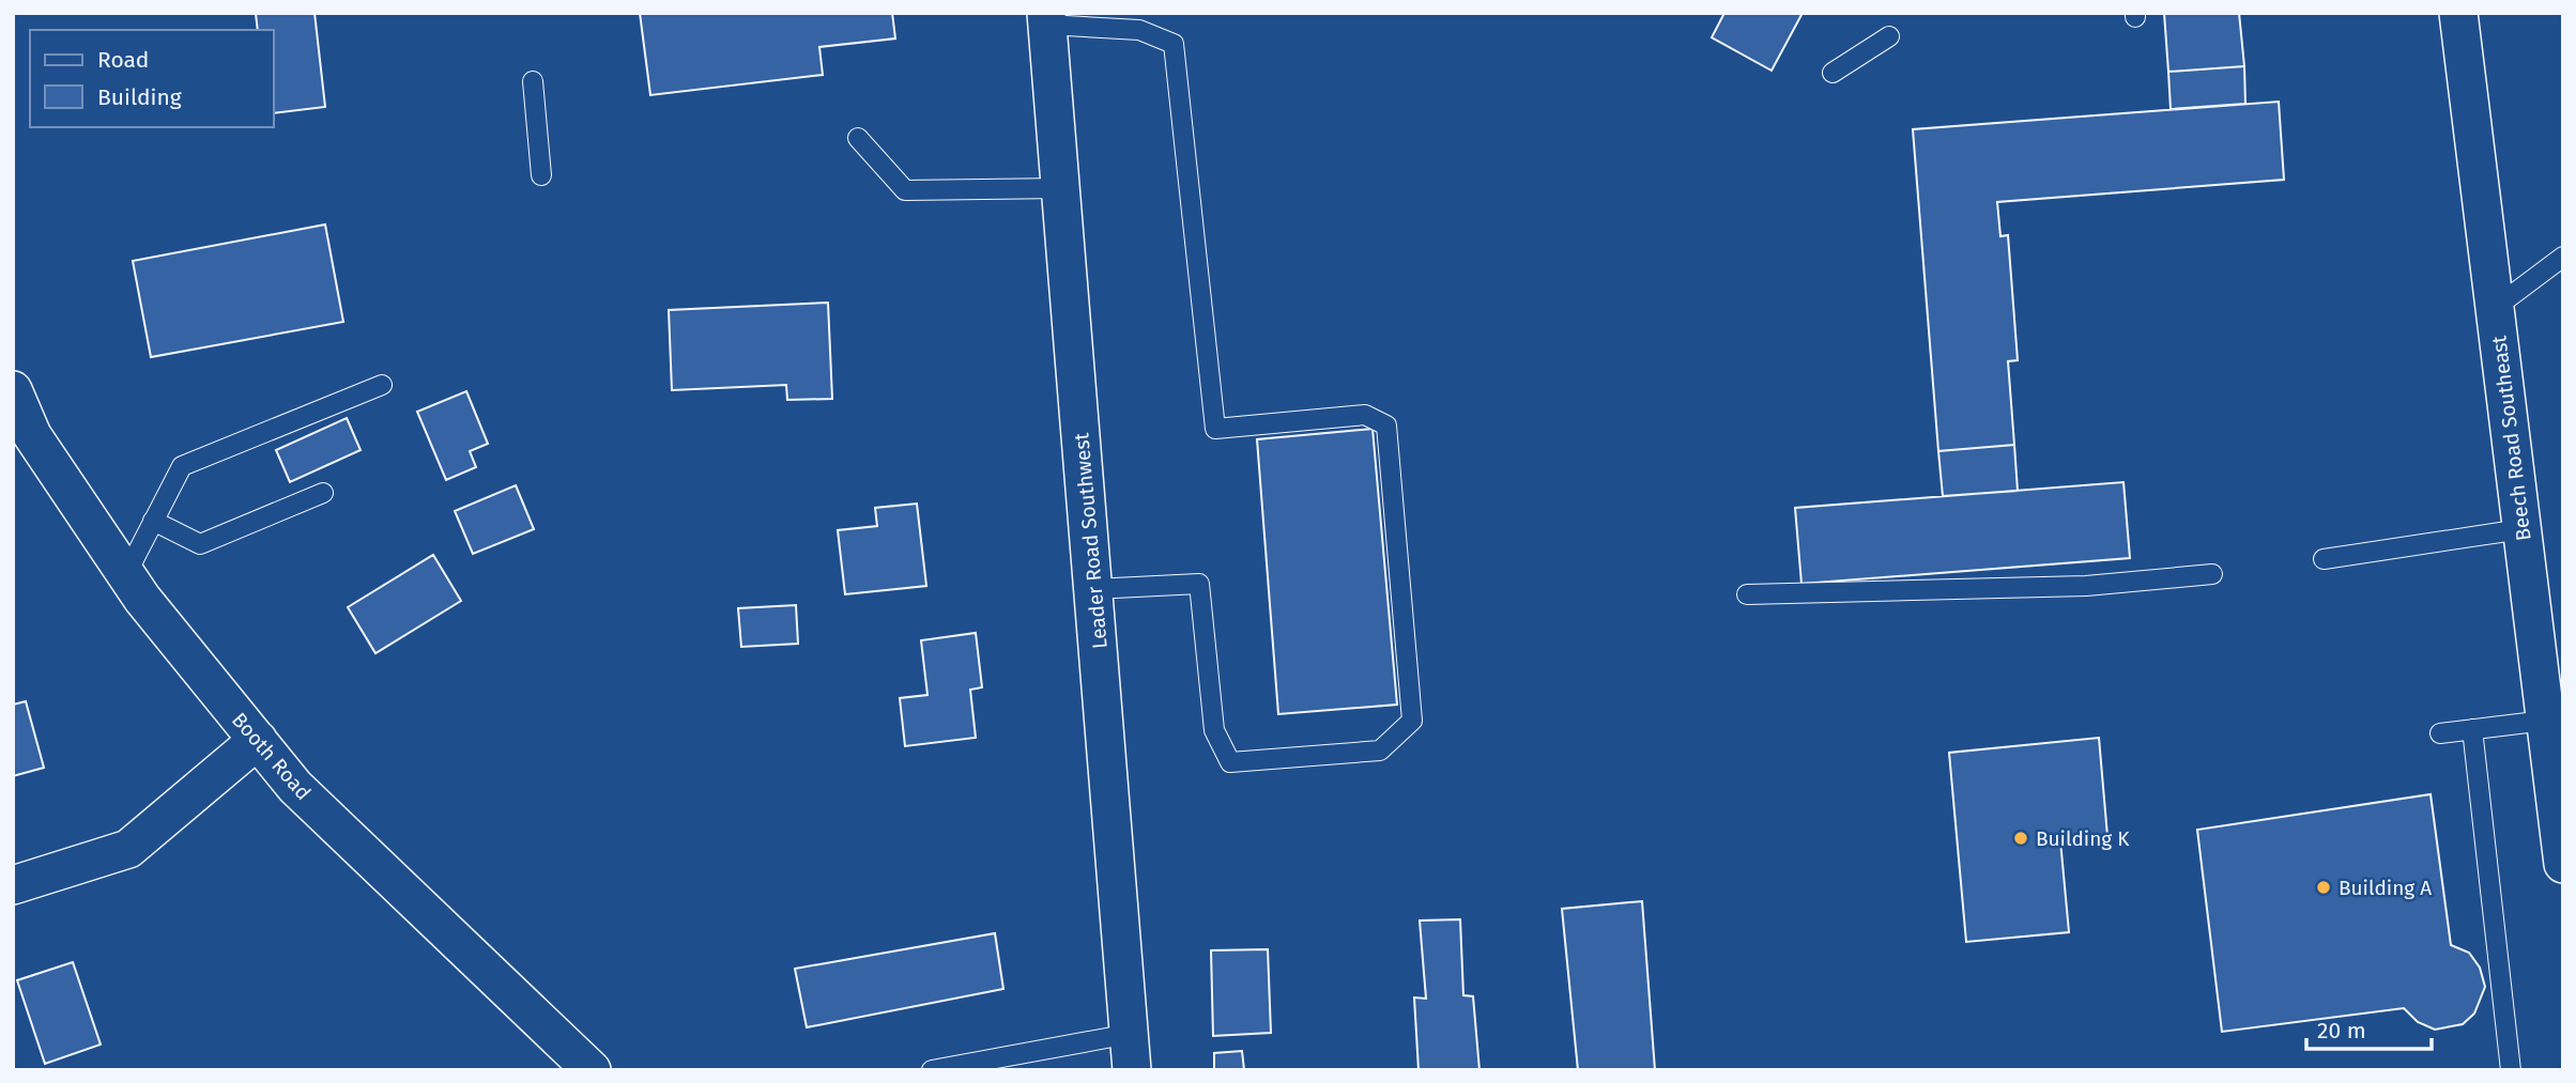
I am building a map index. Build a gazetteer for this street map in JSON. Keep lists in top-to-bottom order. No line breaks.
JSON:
{"streets":{"street":["Beech Road Southeast","Leader Road Southwest","Booth Road"]},"places":["Building K","Building A"],"legend":["Road","Building"],"scale_bar":"20 m"}
